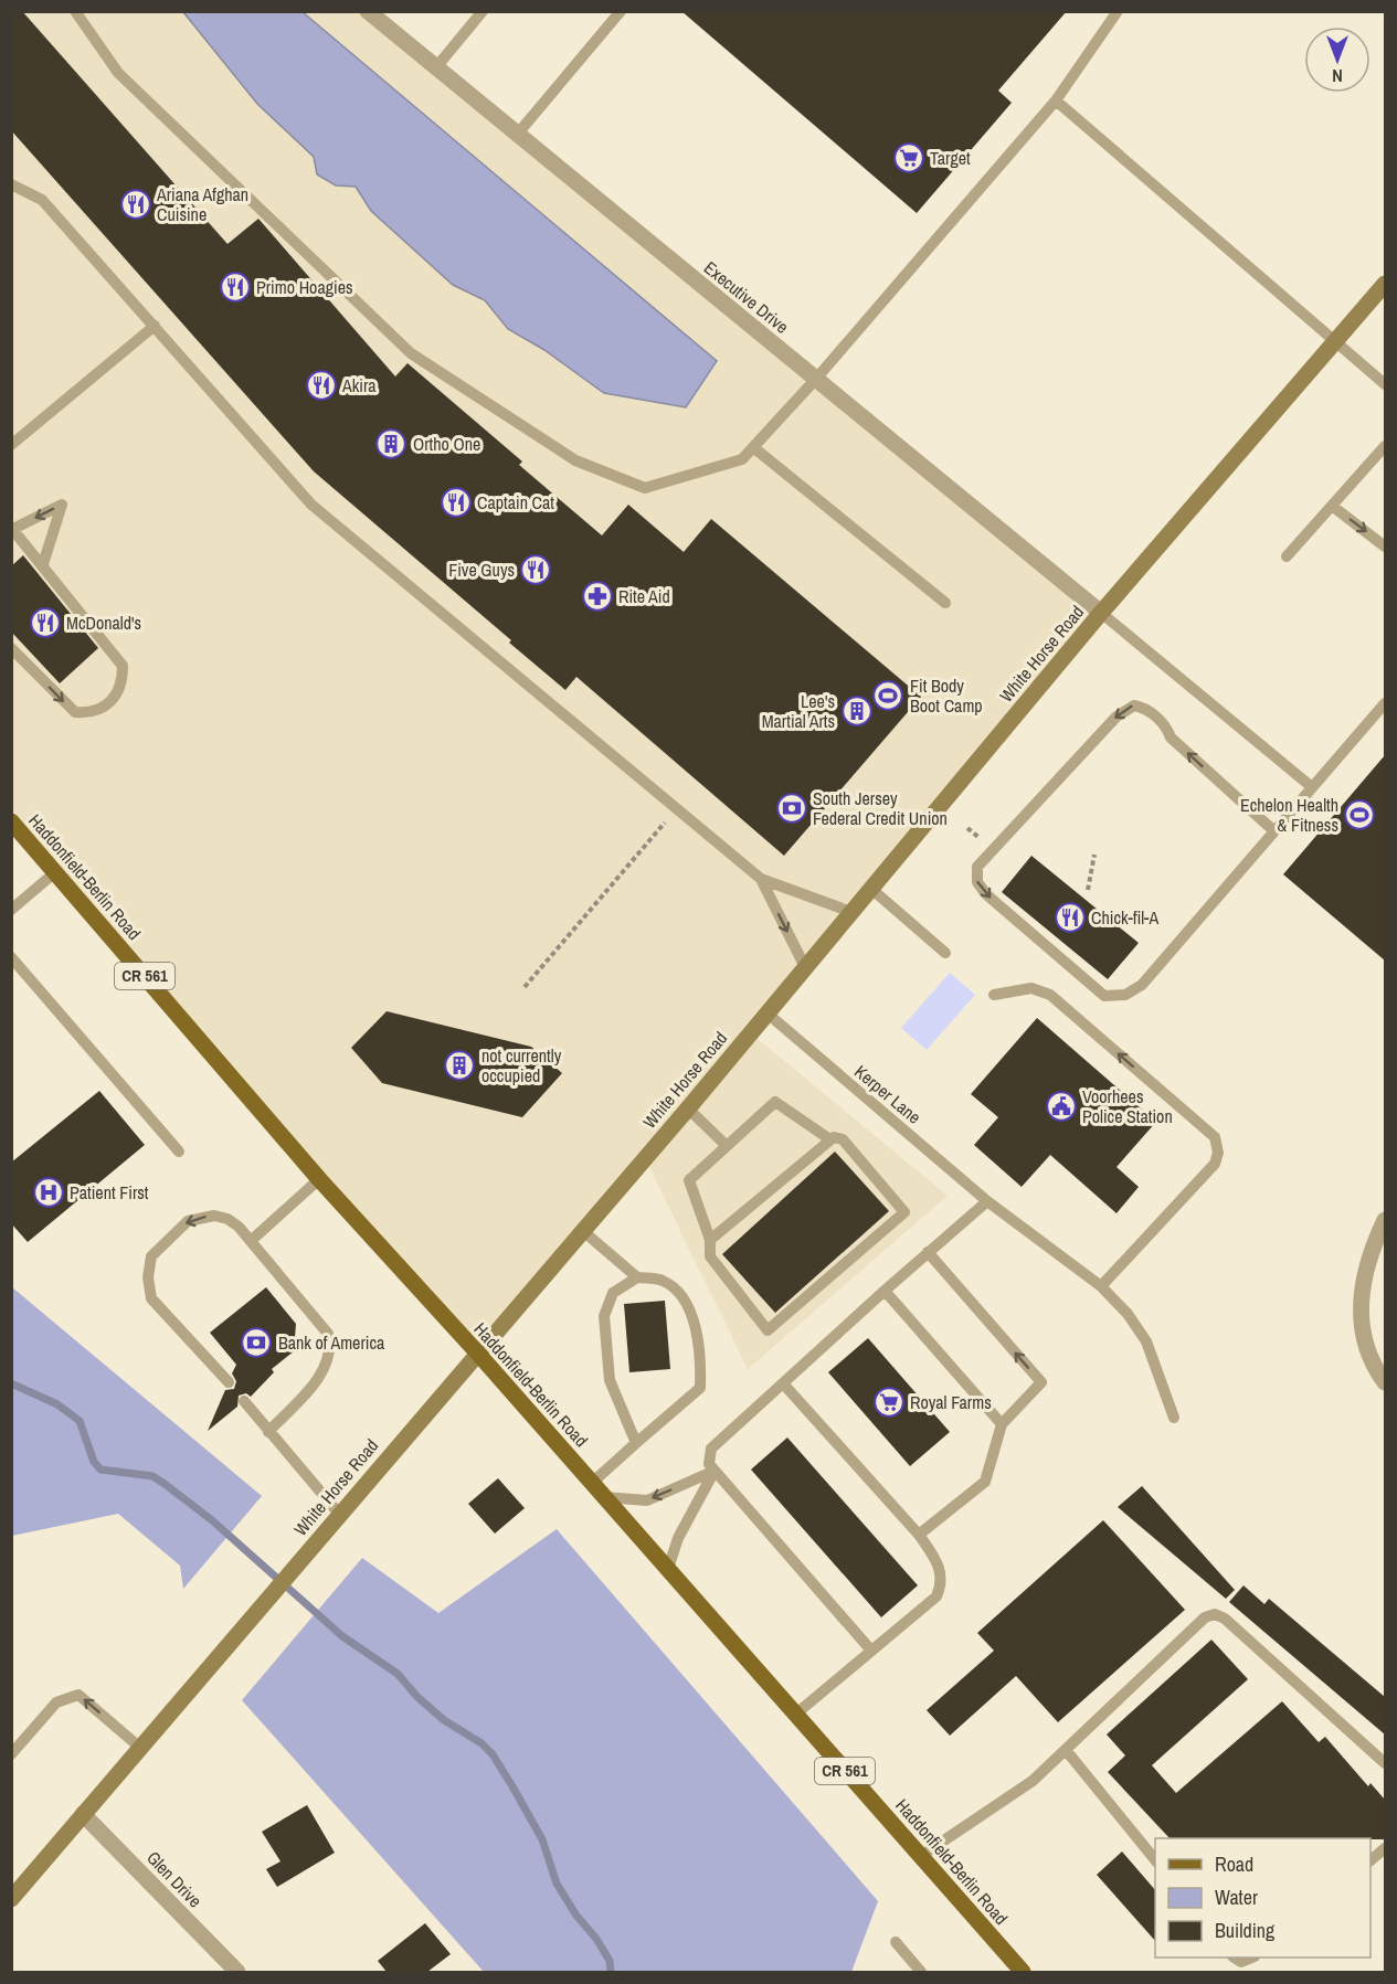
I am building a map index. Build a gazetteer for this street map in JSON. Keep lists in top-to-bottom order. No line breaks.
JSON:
{"streets":{"main road":["White Horse Road","Haddonfield-Berlin Road","CR 561"],"street":["Executive Drive","Glen Drive"],"lane":["Kerper Lane"]},"crossings":[["Executive Drive","White Horse Road"],["White Horse Road","Haddonfield-Berlin Road"],["White Horse Road","Kerper Lane"],["White Horse Road","Glen Drive"]],"places":{"supermarket":["Target","Royal Farms"],"restaurant":["Ariana Afghan Cuisine","Primo Hoagies","Akira","Captain Cat","Five Guys","McDonald's","Chick-fil-A"],"building":["Ortho One","Lee's Martial Arts","not currently occupied"],"pharmacy":["Rite Aid"],"sports":["Fit Body Boot Camp","Echelon Health & Fitness"],"bank":["South Jersey Federal Credit Union","Bank of America"],"public building":["Voorhees Police Station"],"hospital":["Patient First"]},"legend":["Road","Water","Building"],"north":"bottom"}
